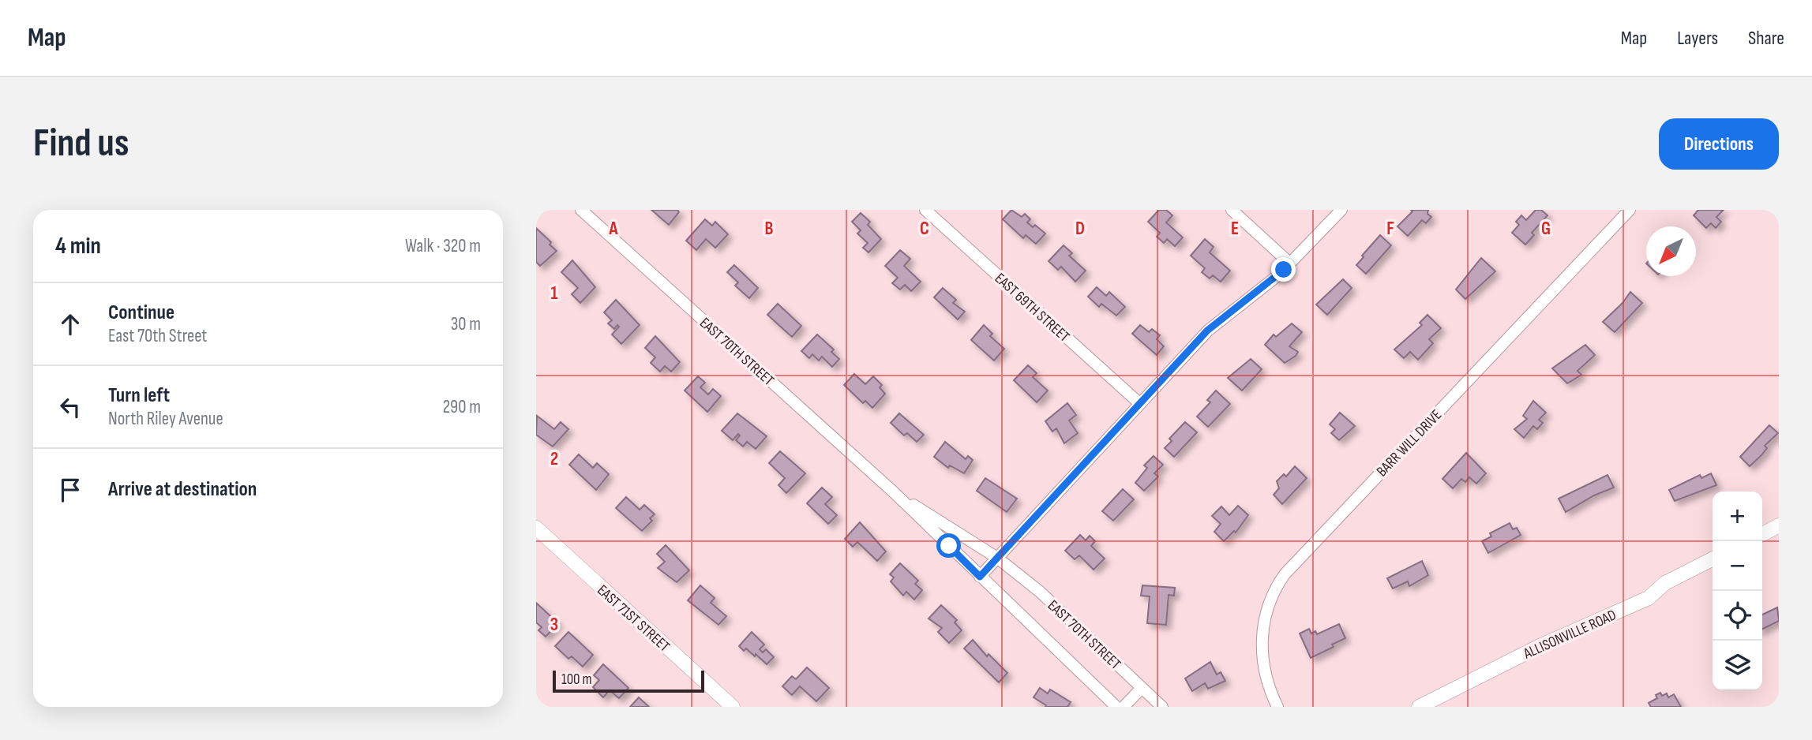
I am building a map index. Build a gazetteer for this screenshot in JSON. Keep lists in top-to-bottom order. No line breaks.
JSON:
{"streets":{"main road":["EAST 71ST STREET","ALLISONVILLE ROAD"],"street":["EAST 69TH STREET","EAST 70TH STREET","BARR WILL DRIVE"]},"scale_bar":"100 m","north":"bottom left","page":{"header":"Map","nav":["Map","Layers","Share"],"buttons":"Directions","title":"Find us","heading":["4 min","Walk · 320 m"],"list":[["Continue","East 70th Street","30 m"],["Turn left","North Riley Avenue","290 m"],"Arrive at destination"],"map_buttons":["+","−"],"scale":"100 m"},"grid":{"columns":["A","B","C","D","E","F","G"],"rows":["1","2","3"]}}
